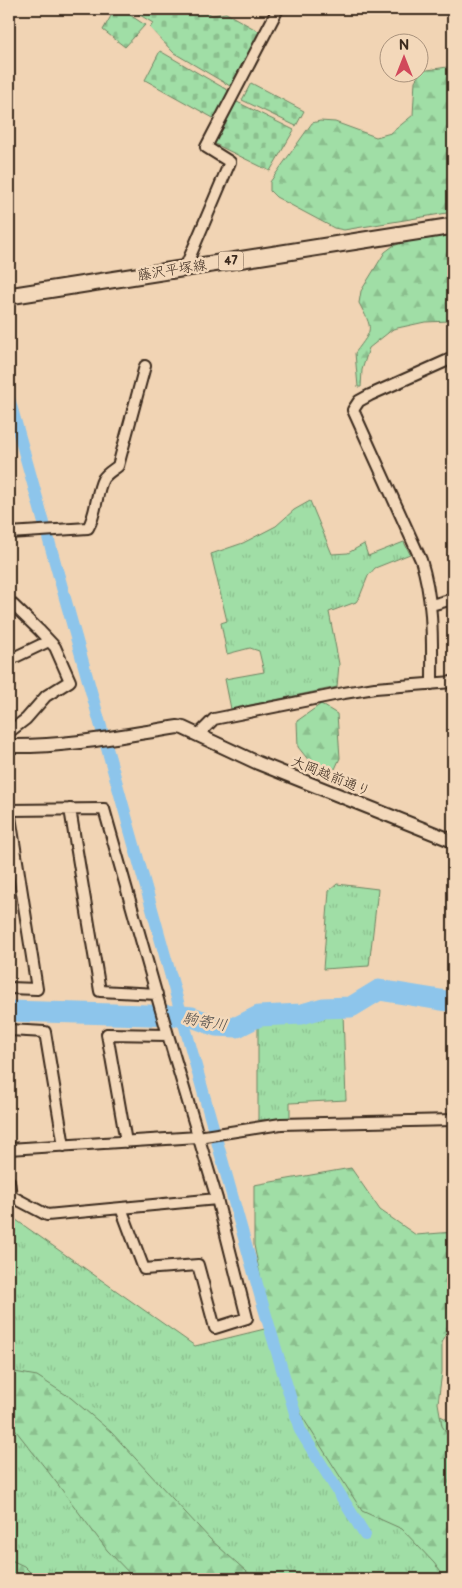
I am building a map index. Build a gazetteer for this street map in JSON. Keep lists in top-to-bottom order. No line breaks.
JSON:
{"streets":{"main road":["47","藤沢平塚線"],"street":["大岡越前通り"]},"water":["駒寄川"],"north":"top"}
